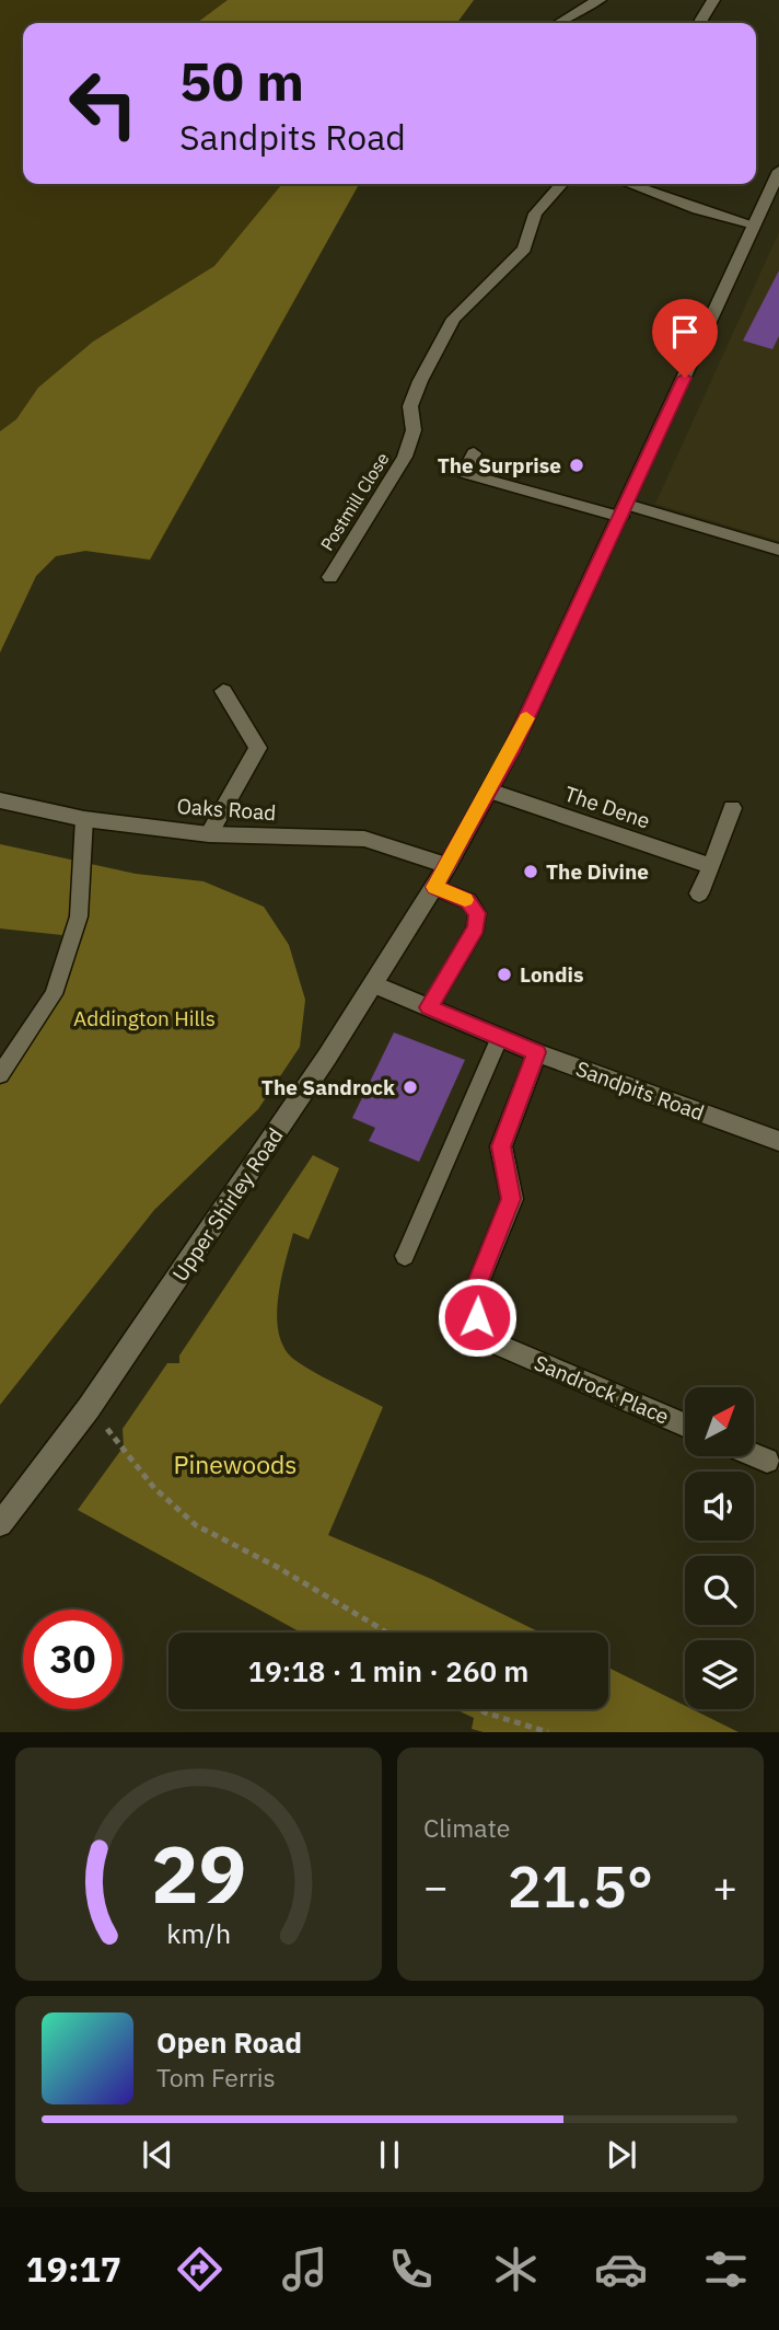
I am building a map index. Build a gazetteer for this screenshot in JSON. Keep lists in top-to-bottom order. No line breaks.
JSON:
{"streets":{"street":["Postmill Close","The Dene","Oaks Road","Sandpits Road","Upper Shirley Road","Sandrock Place"]},"crossings":[["The Dene","Upper Shirley Road"],["Oaks Road","Upper Shirley Road"],["Sandpits Road","Upper Shirley Road"],["Sandpits Road","Sandrock Place"]],"parks":["Addington Hills","Pinewoods"],"places":["The Surprise","The Divine","Londis","The Sandrock"],"north":"top right","page":{"turn":["50 m","Sandpits Road"],"limit":"30","trip":"19:18 · 1 min · 260 m","tile":"Climate","heat":["−","21.5°","+"],"song":["Open Road","Tom Ferris"],"tabs":"19:17","gauge":["29","km/h"]}}
